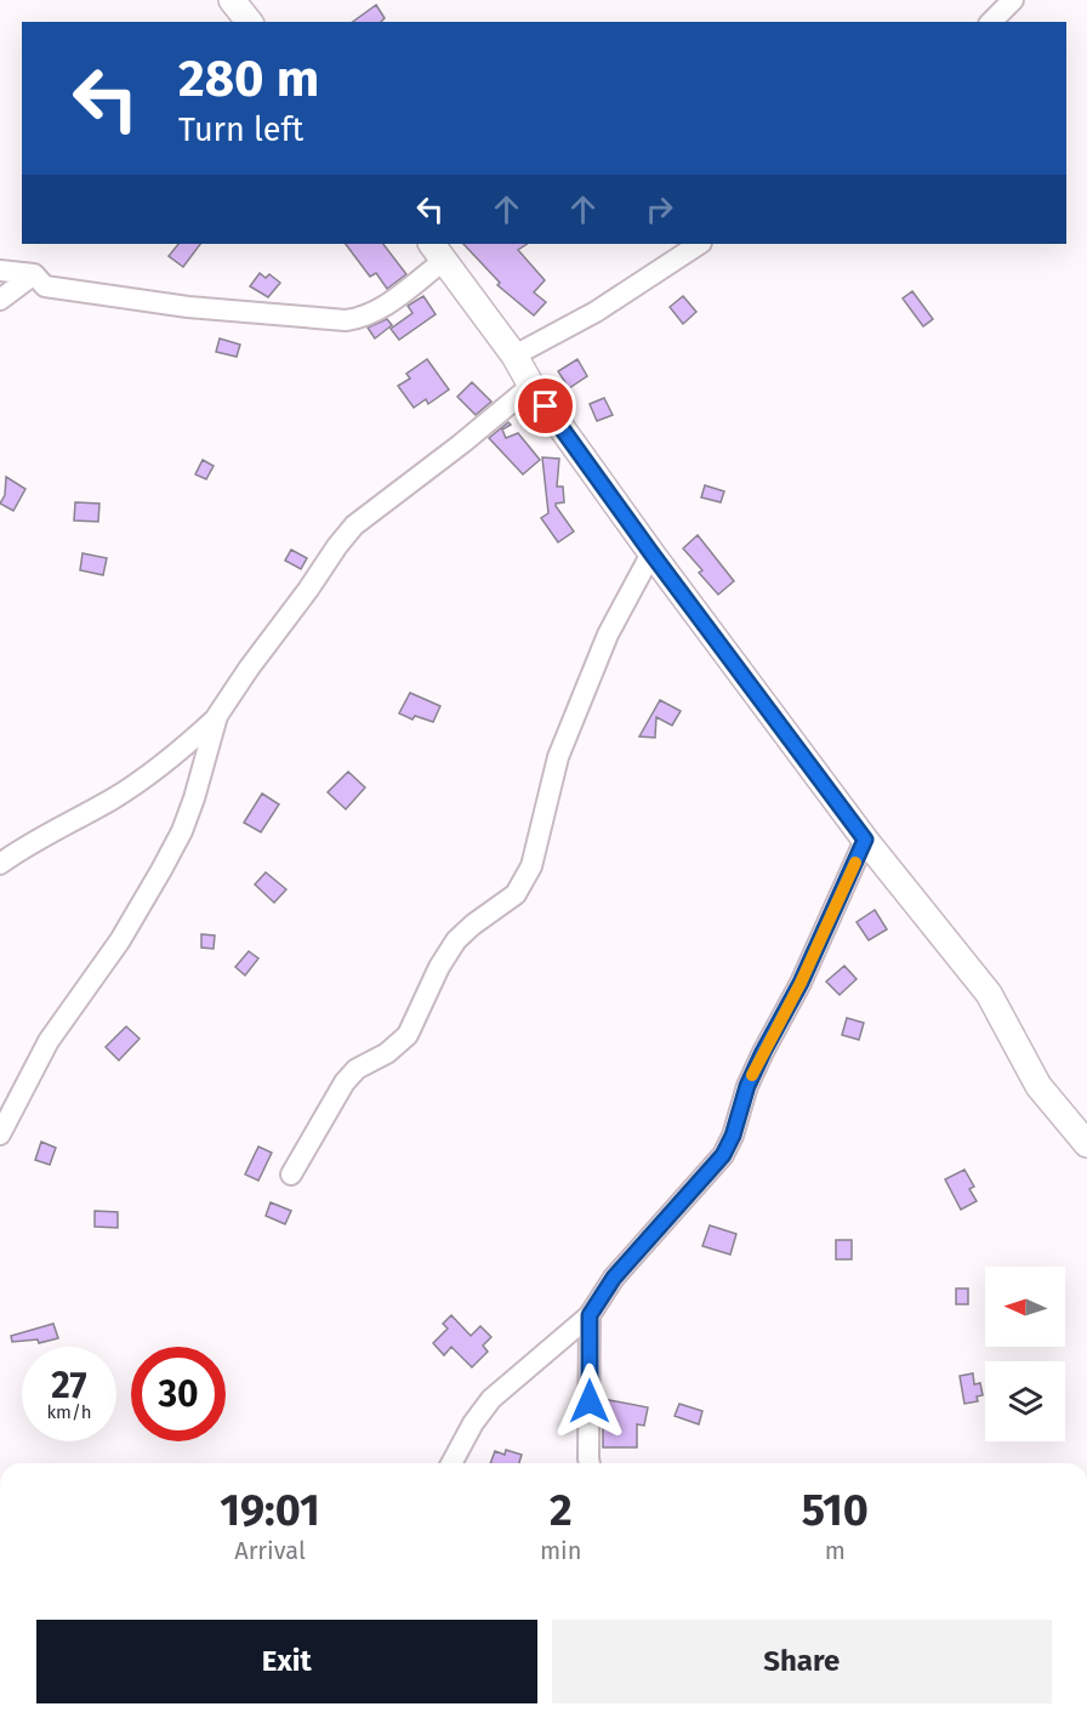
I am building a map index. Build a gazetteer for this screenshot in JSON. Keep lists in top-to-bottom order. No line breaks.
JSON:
{"north":"left","page":{"turn":["280 m","Turn left"],"speed":"27 km/h","limit":"30","eta":["19:01","Arrival","2","min","510","m"],"buttons":["Exit","Share"]}}
